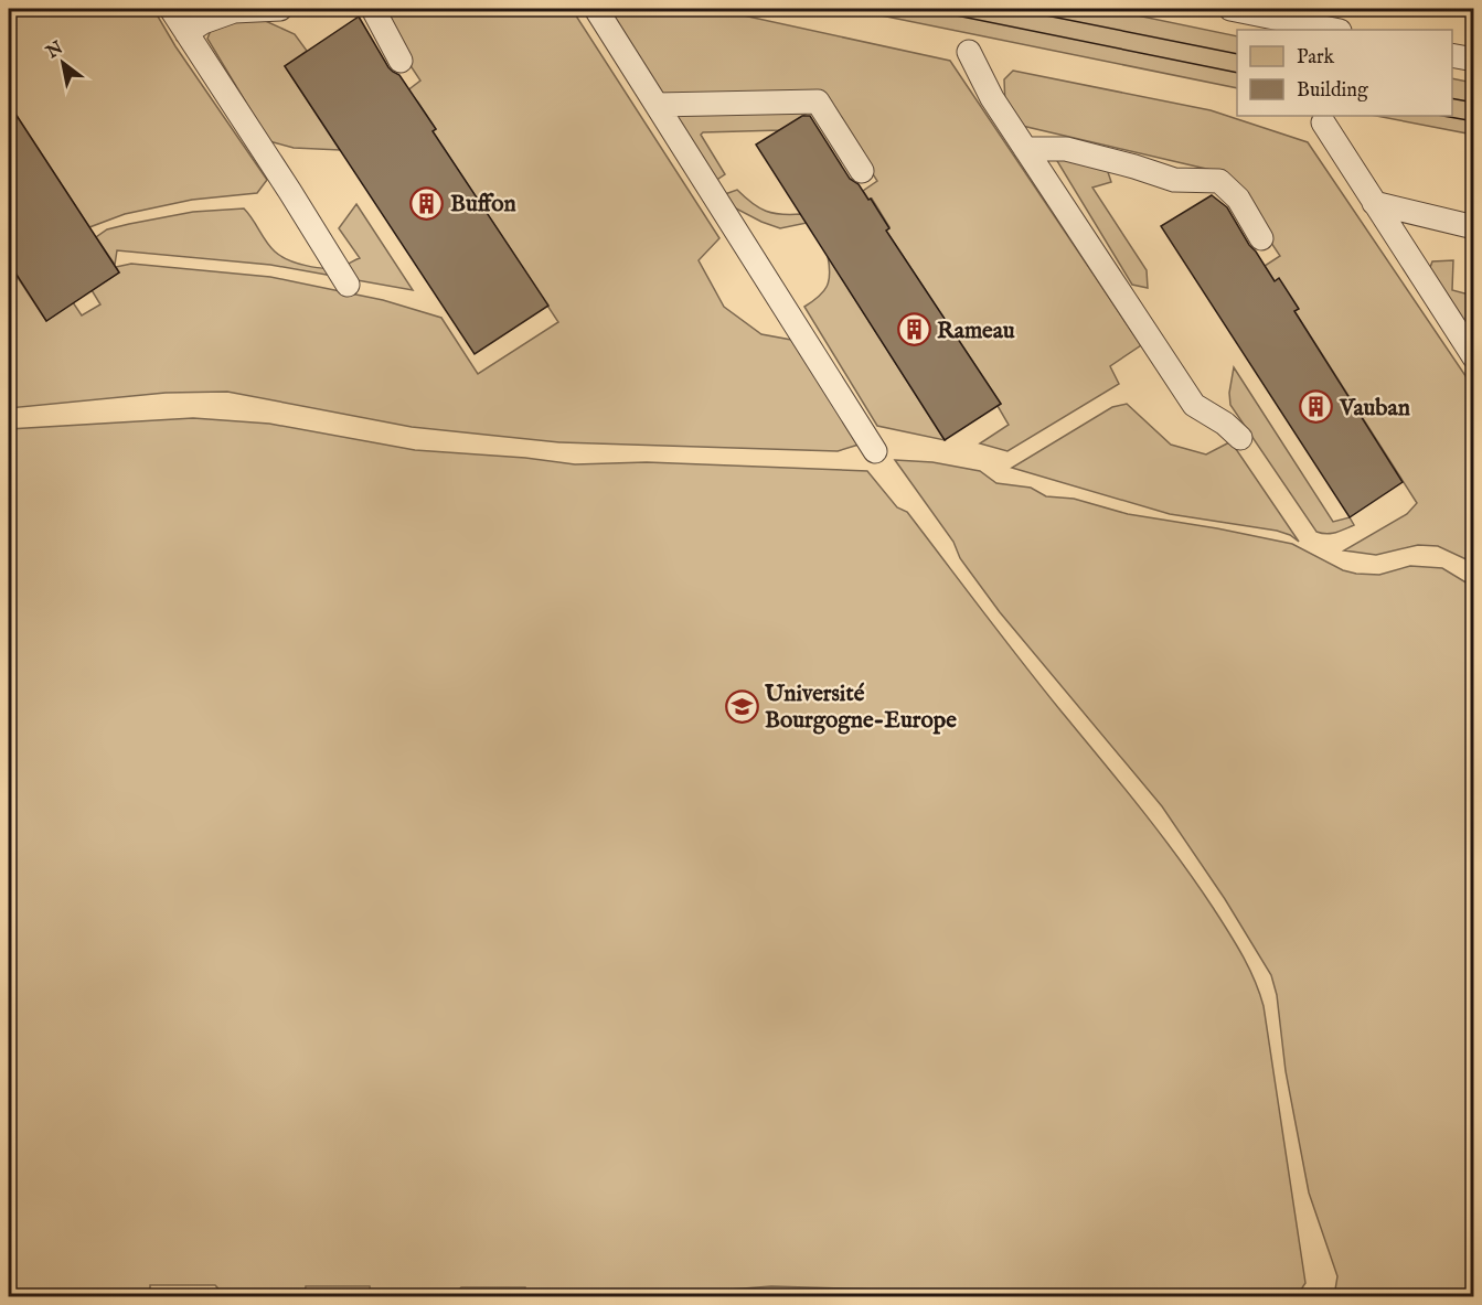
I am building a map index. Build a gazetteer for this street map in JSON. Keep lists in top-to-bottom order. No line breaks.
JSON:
{"places":{"building":["Buffon","Rameau","Vauban"],"school or university":["Université Bourgogne-Europe"]},"legend":["Park","Building"],"north":"top left"}
